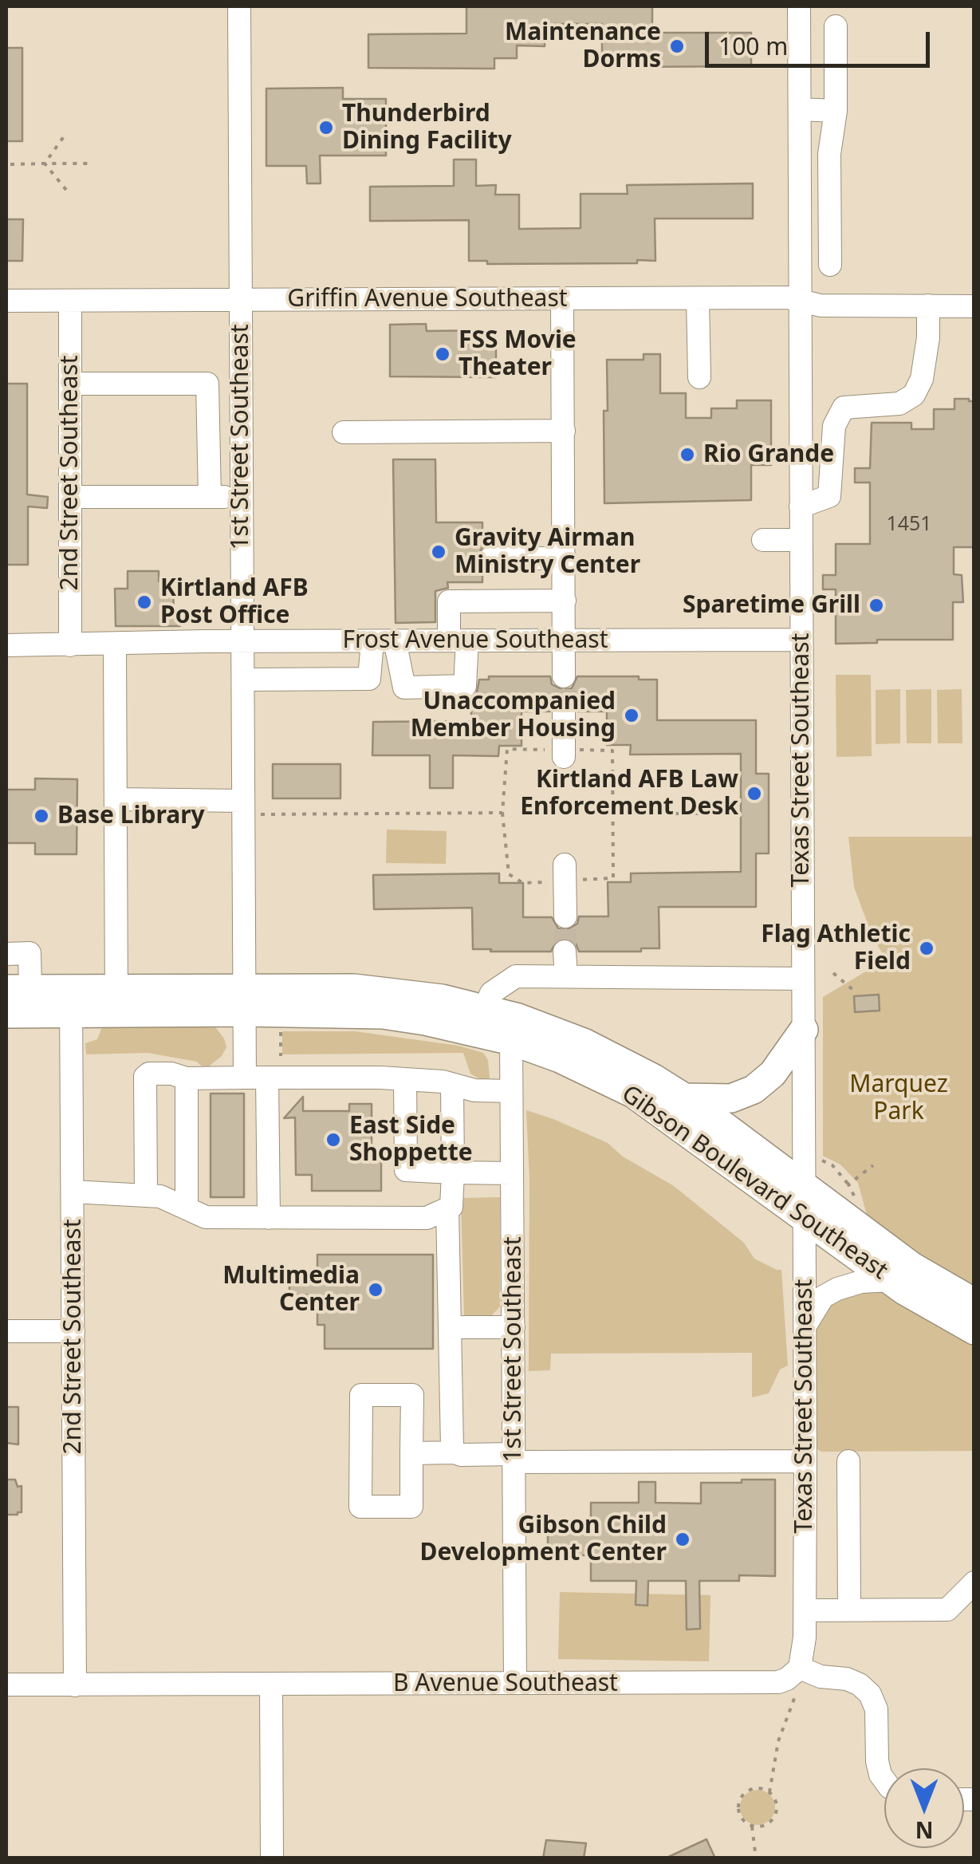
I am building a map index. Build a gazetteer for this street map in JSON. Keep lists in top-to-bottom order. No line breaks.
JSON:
{"streets":{"main road":["Gibson Boulevard Southeast"],"street":["Griffin Avenue Southeast","1st Street Southeast","2nd Street Southeast","Frost Avenue Southeast","Texas Street Southeast","B Avenue Southeast"]},"crossings":[["Griffin Avenue Southeast","1st Street Southeast"],["Griffin Avenue Southeast","2nd Street Southeast"],["Griffin Avenue Southeast","Texas Street Southeast"],["1st Street Southeast","Frost Avenue Southeast"],["1st Street Southeast","Gibson Boulevard Southeast"],["1st Street Southeast","B Avenue Southeast"],["2nd Street Southeast","Frost Avenue Southeast"],["2nd Street Southeast","Gibson Boulevard Southeast"],["2nd Street Southeast","B Avenue Southeast"],["Frost Avenue Southeast","Texas Street Southeast"],["Texas Street Southeast","Gibson Boulevard Southeast"]],"parks":["Marquez Park"],"places":["Maintenance Dorms","Thunderbird Dining Facility","FSS Movie Theater","Rio Grande","Gravity Airman Ministry Center","Kirtland AFB Post Office","Sparetime Grill","Unaccompanied Member Housing","Kirtland AFB Law Enforcement Desk","Base Library","Flag Athletic Field","East Side Shoppette","Multimedia Center","Gibson Child Development Center"],"house_numbers":["1451"],"scale_bar":"100 m","north":"bottom"}
